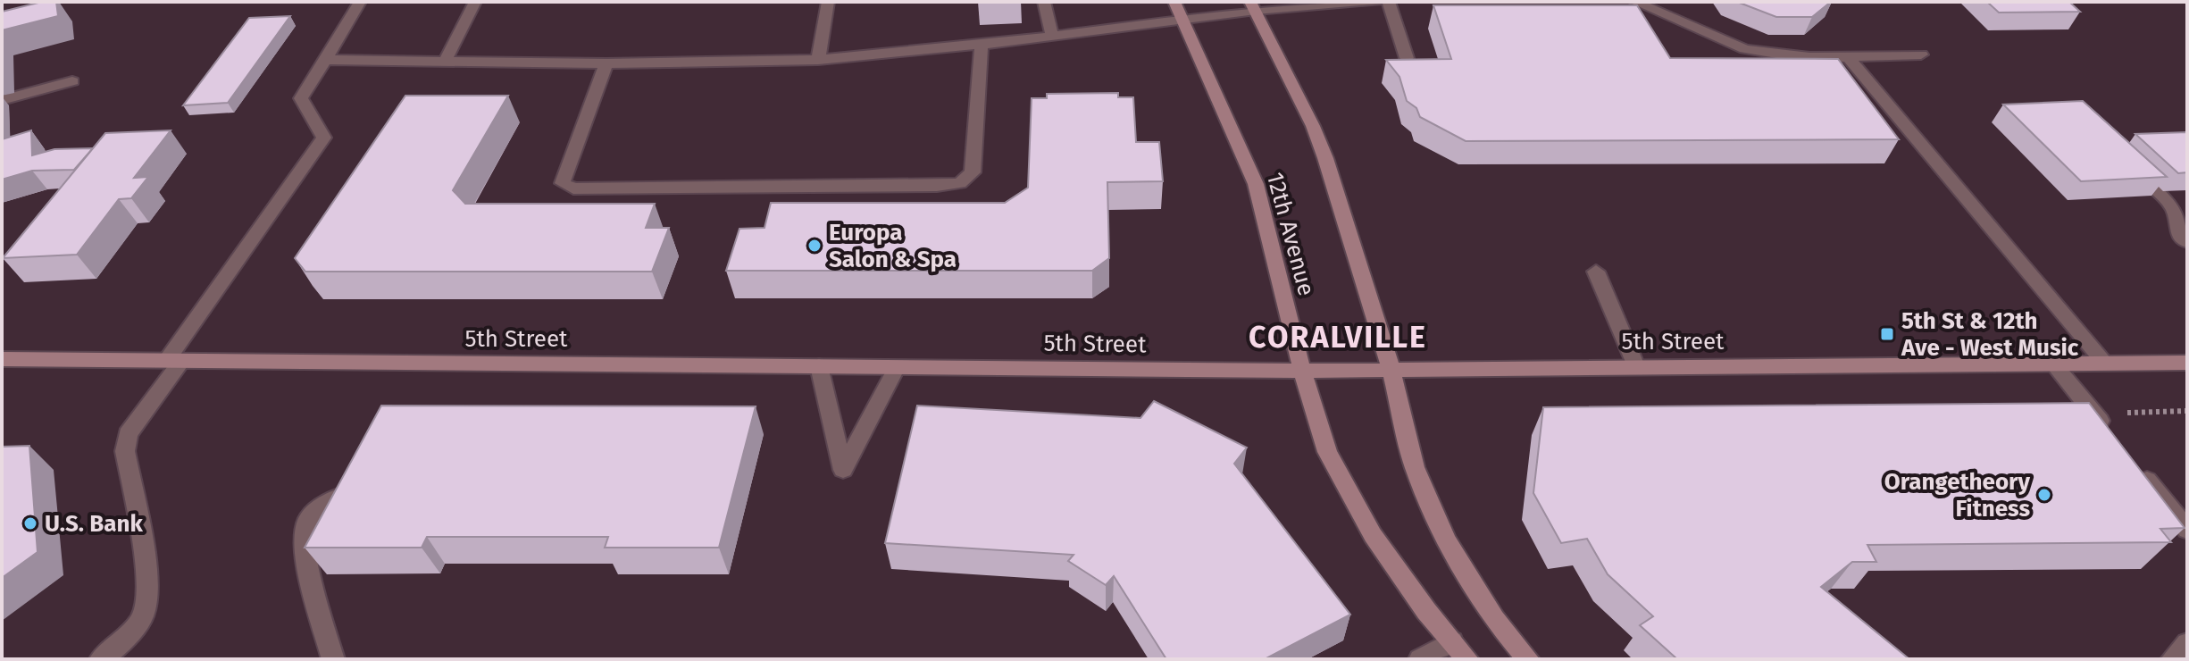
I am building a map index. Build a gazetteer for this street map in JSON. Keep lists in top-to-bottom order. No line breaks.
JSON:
{"streets":{"street":["12th Avenue","5th Street"]},"crossings":[["12th Avenue","5th Street"]],"districts":["CORALVILLE"],"places":{"other":["Europa Salon & Spa","Orangetheory Fitness","U.S. Bank"],"transit":["5th St & 12th Ave - West Music"]}}
